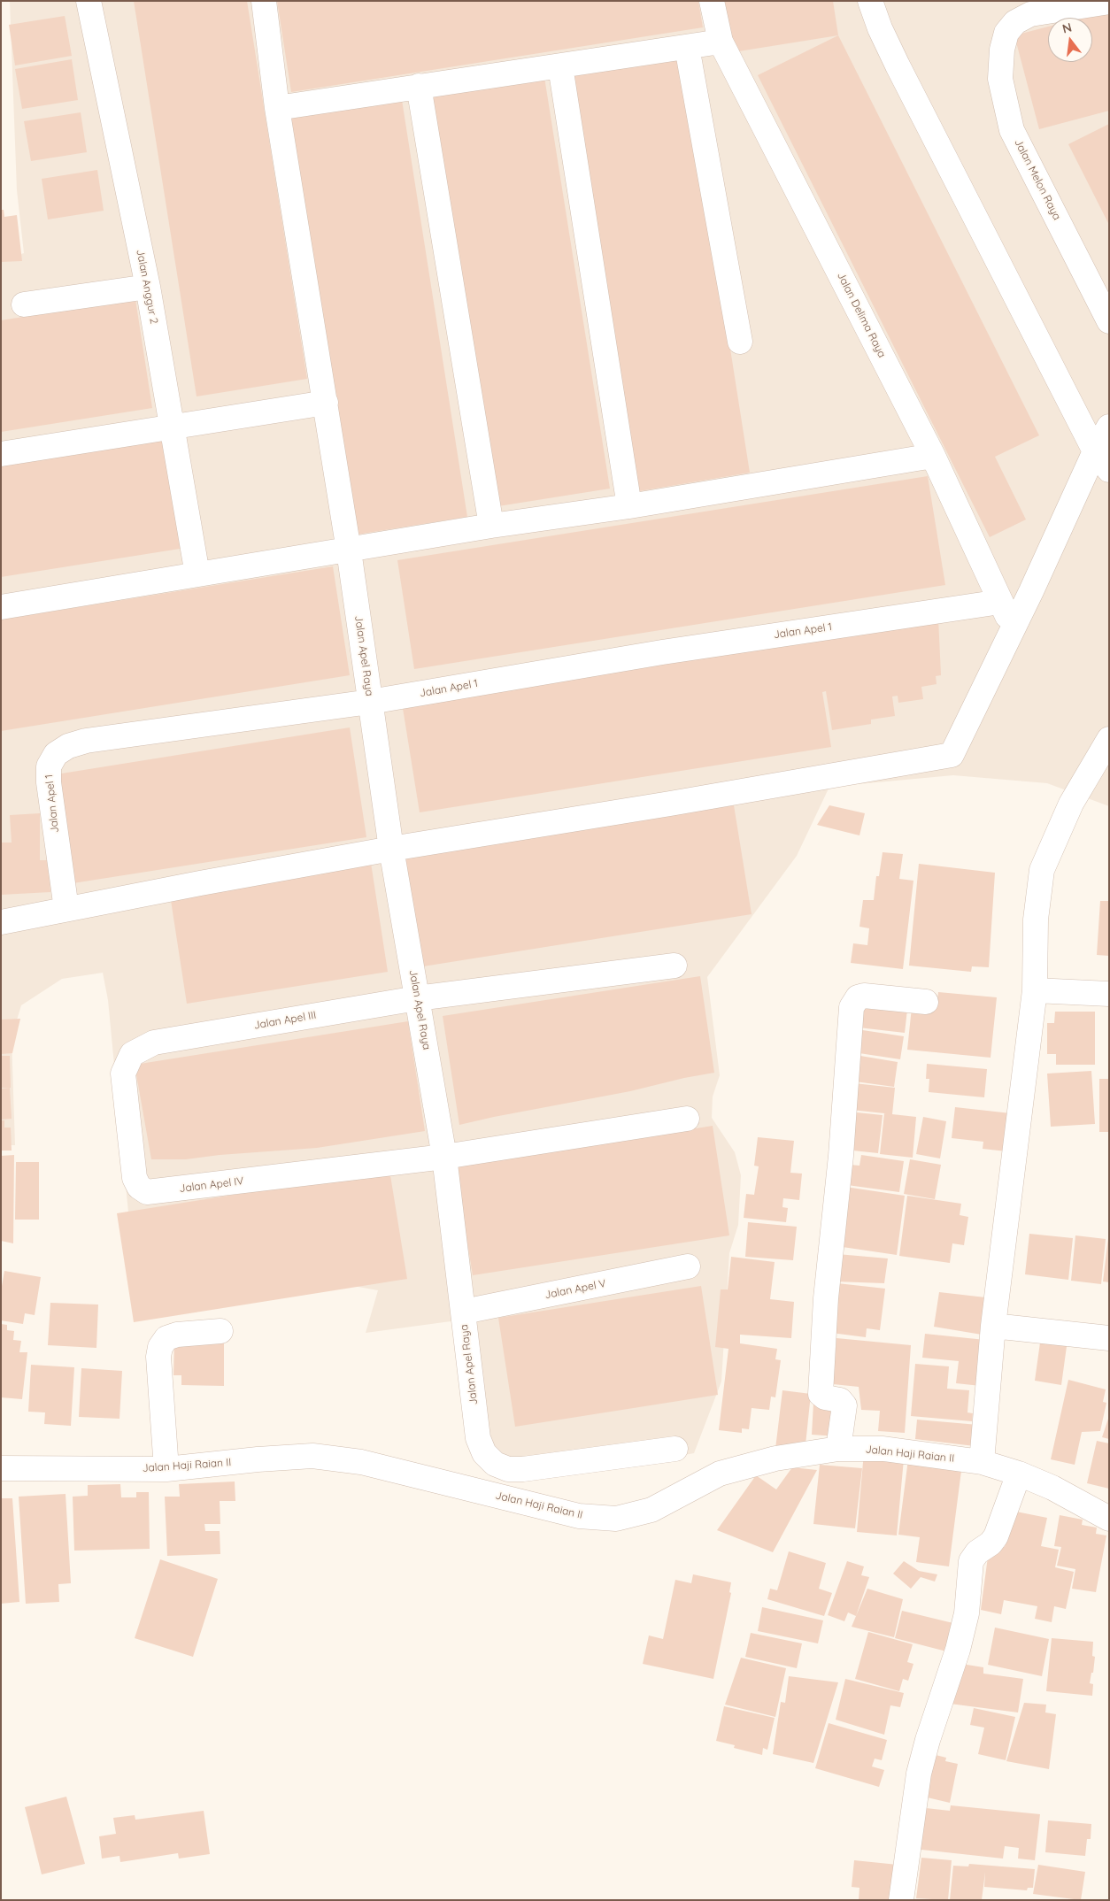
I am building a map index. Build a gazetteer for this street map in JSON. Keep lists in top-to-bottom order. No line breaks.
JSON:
{"streets":{"street":["Jalan Melon Raya","Jalan Anggur 2","Jalan Delima Raya","Jalan Apel 1","Jalan Apel Raya","Jalan Apel III","Jalan Apel IV","Jalan Apel V","Jalan Haji Raian II"]},"crossings":[["Jalan Delima Raya","Jalan Apel 1"],["Jalan Apel 1","Jalan Apel Raya"],["Jalan Apel Raya","Jalan Apel III"],["Jalan Apel Raya","Jalan Apel IV"],["Jalan Apel Raya","Jalan Apel V"],["Jalan Apel III","Jalan Apel IV"]],"north":"top"}
